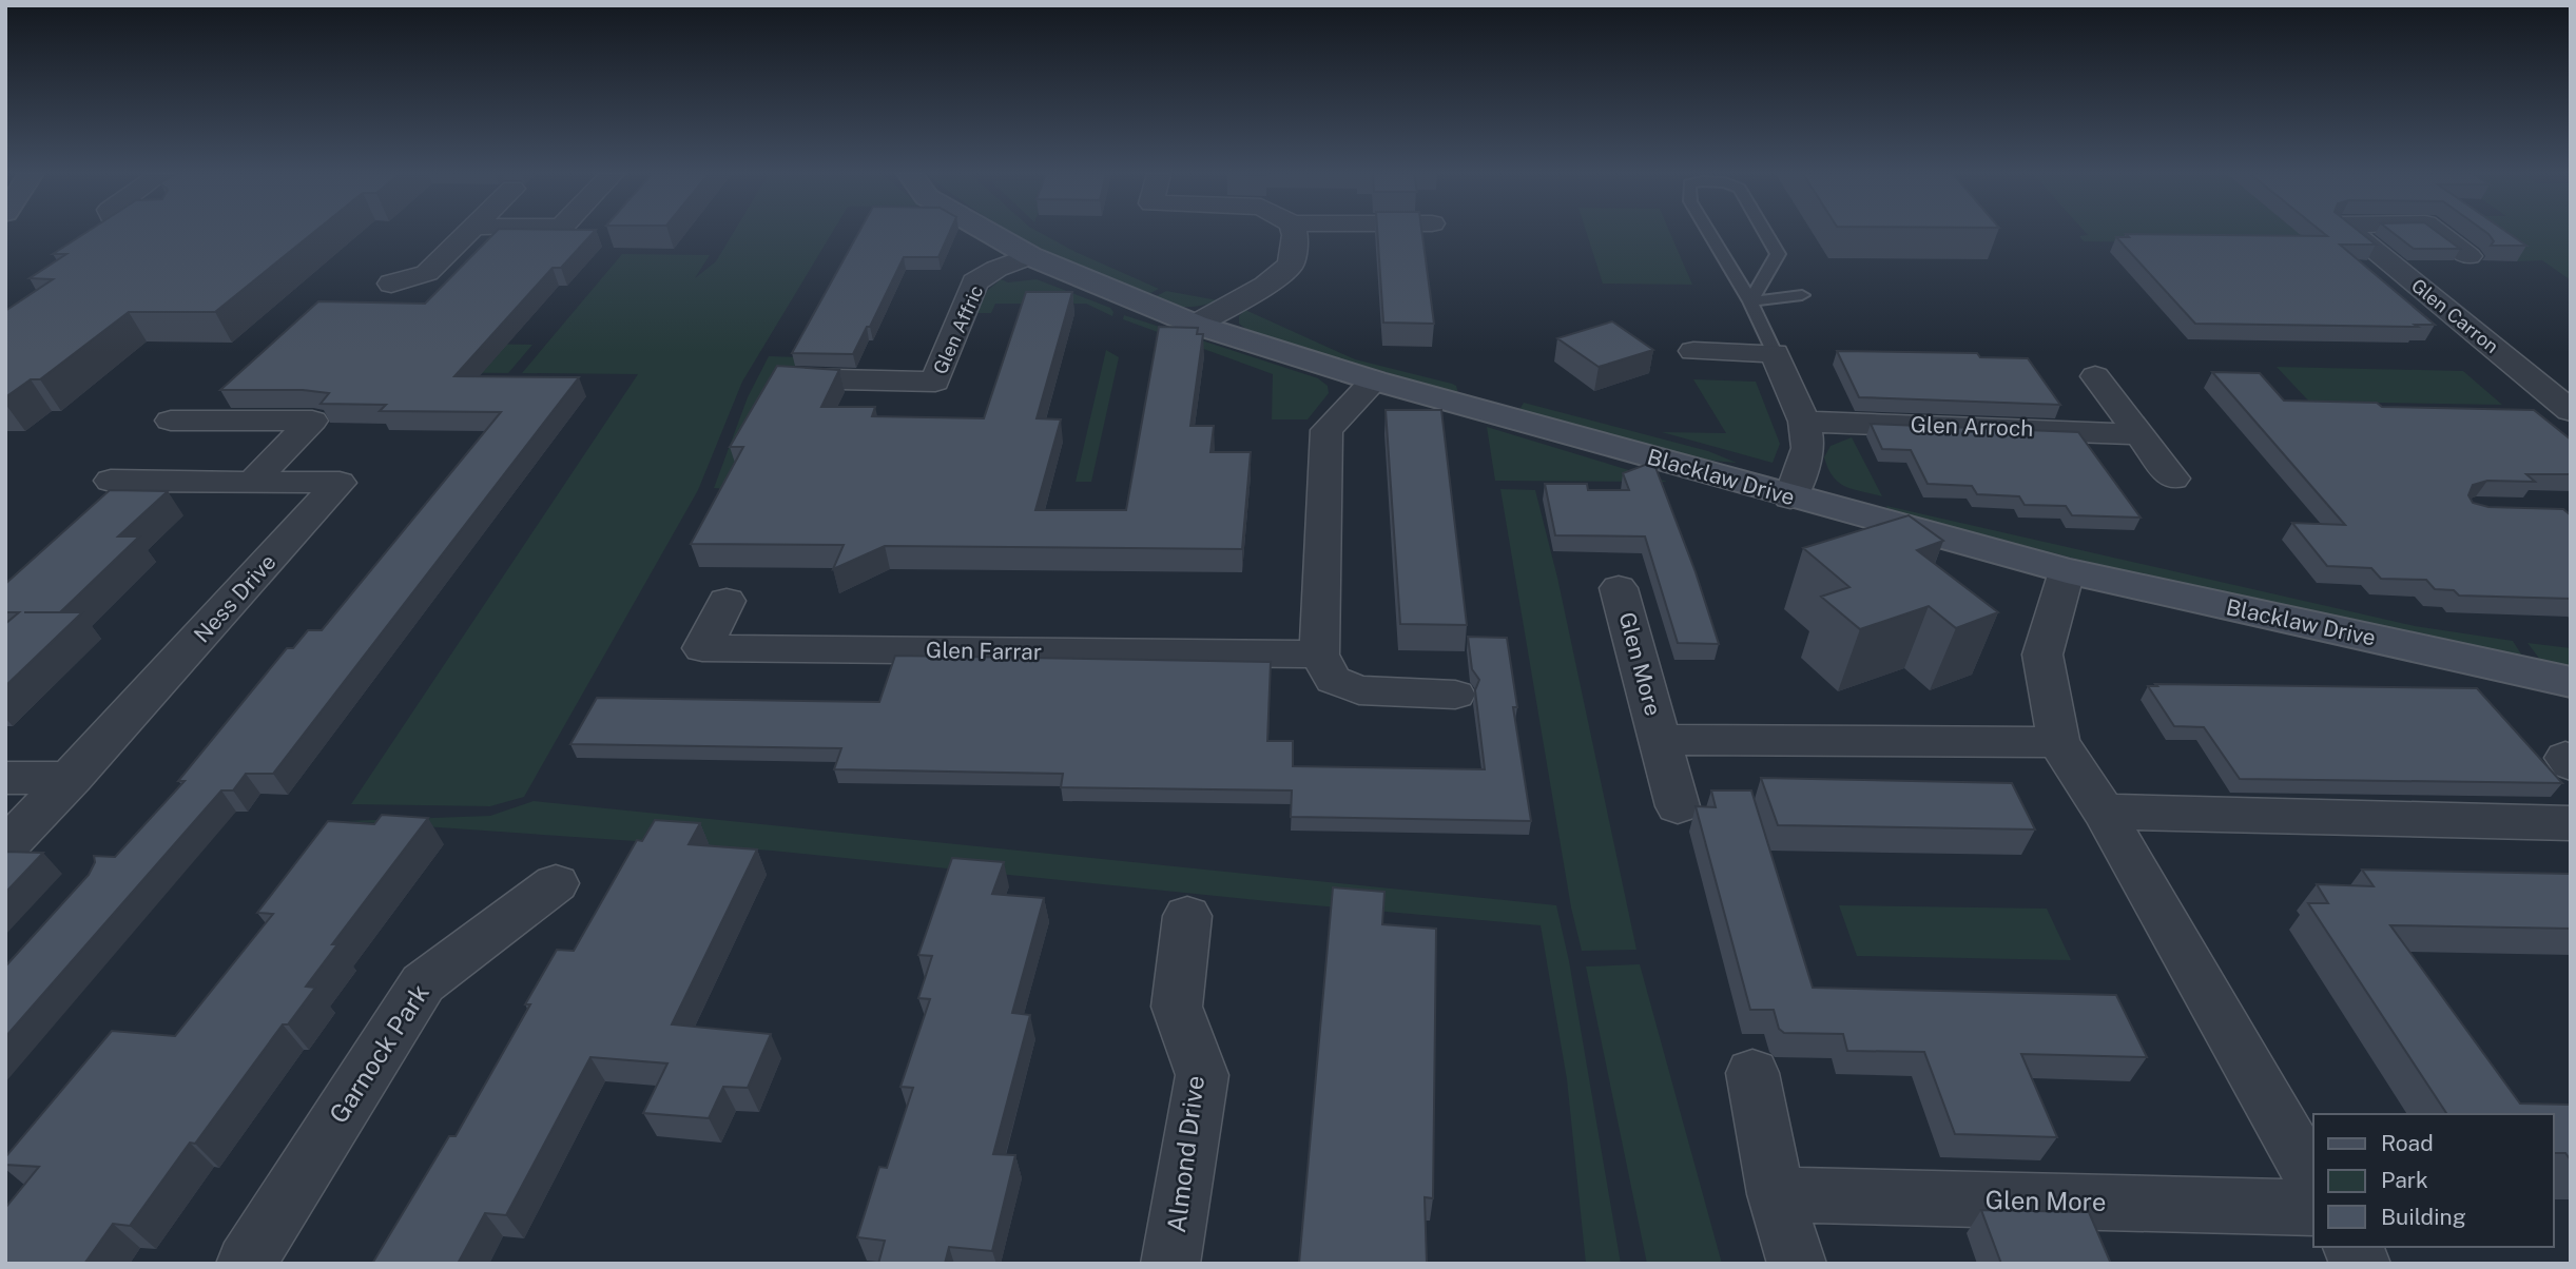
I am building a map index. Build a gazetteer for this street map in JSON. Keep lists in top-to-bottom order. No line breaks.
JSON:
{"streets":{"street":["Glen Carron","Glen Affric","Glen Arroch","Blacklaw Drive","Ness Drive","Glen Farrar","Glen More","Garnock Park","Almond Drive"]},"crossings":[["Glen Affric","Blacklaw Drive"]],"legend":["Road","Park","Building"]}
